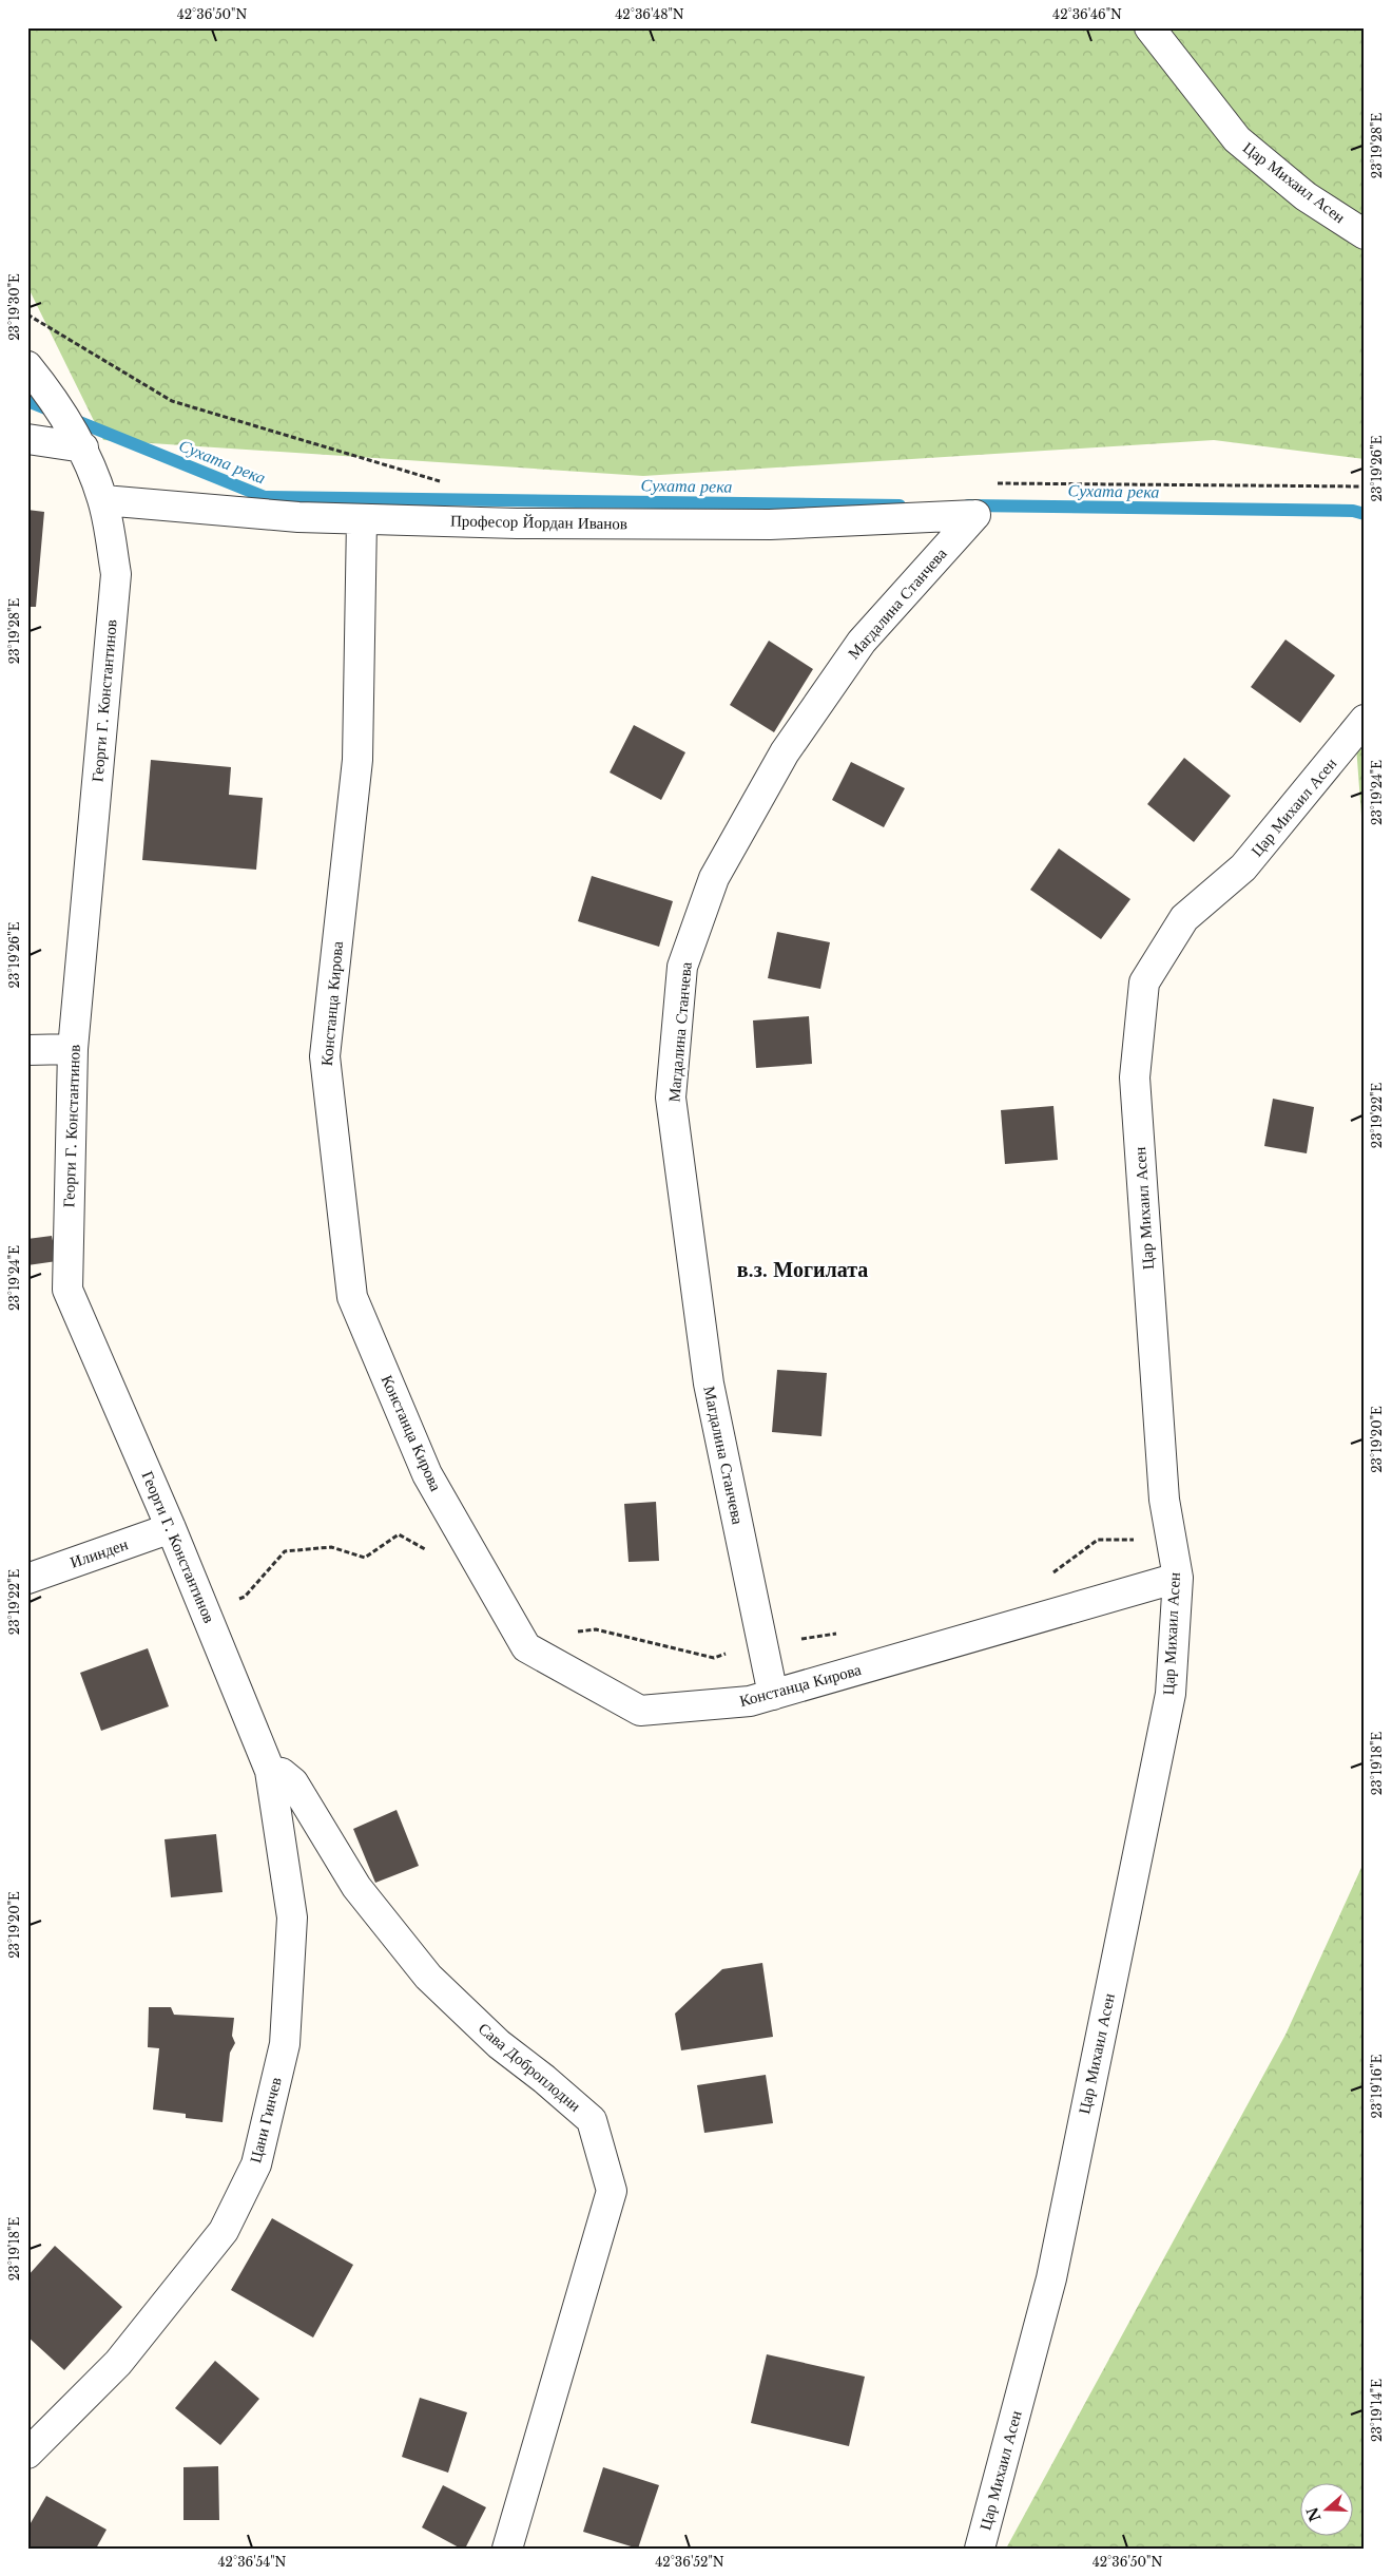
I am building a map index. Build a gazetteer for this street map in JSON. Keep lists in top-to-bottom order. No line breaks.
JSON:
{"streets":{"street":["Цар Михаил Асен","Професор Йордан Иванов","Магдалина Станчева","Георги Г. Константинов","Констанца Кирова","Илинден","Сава Доброплодни","Цани Гинчев"]},"crossings":[["Цар Михаил Асен","Констанца Кирова"],["Професор Йордан Иванов","Магдалина Станчева"],["Професор Йордан Иванов","Георги Г. Константинов"],["Професор Йордан Иванов","Констанца Кирова"],["Магдалина Станчева","Констанца Кирова"],["Георги Г. Константинов","Илинден"],["Георги Г. Константинов","Сава Доброплодни"],["Георги Г. Константинов","Цани Гинчев"],["Сава Доброплодни","Цани Гинчев"]],"districts":["в.з. Могилата"],"water":["Сухата река"],"north":"left","coordinates":["42°36'50\"N","42°36'48\"N","42°36'46\"N","23°19'28\"E","23°19'30\"E","23°19'26\"E","23°19'24\"E","23°19'22\"E","23°19'20\"E","23°19'18\"E","23°19'16\"E","23°19'14\"E","42°36'54\"N","42°36'52\"N"]}
